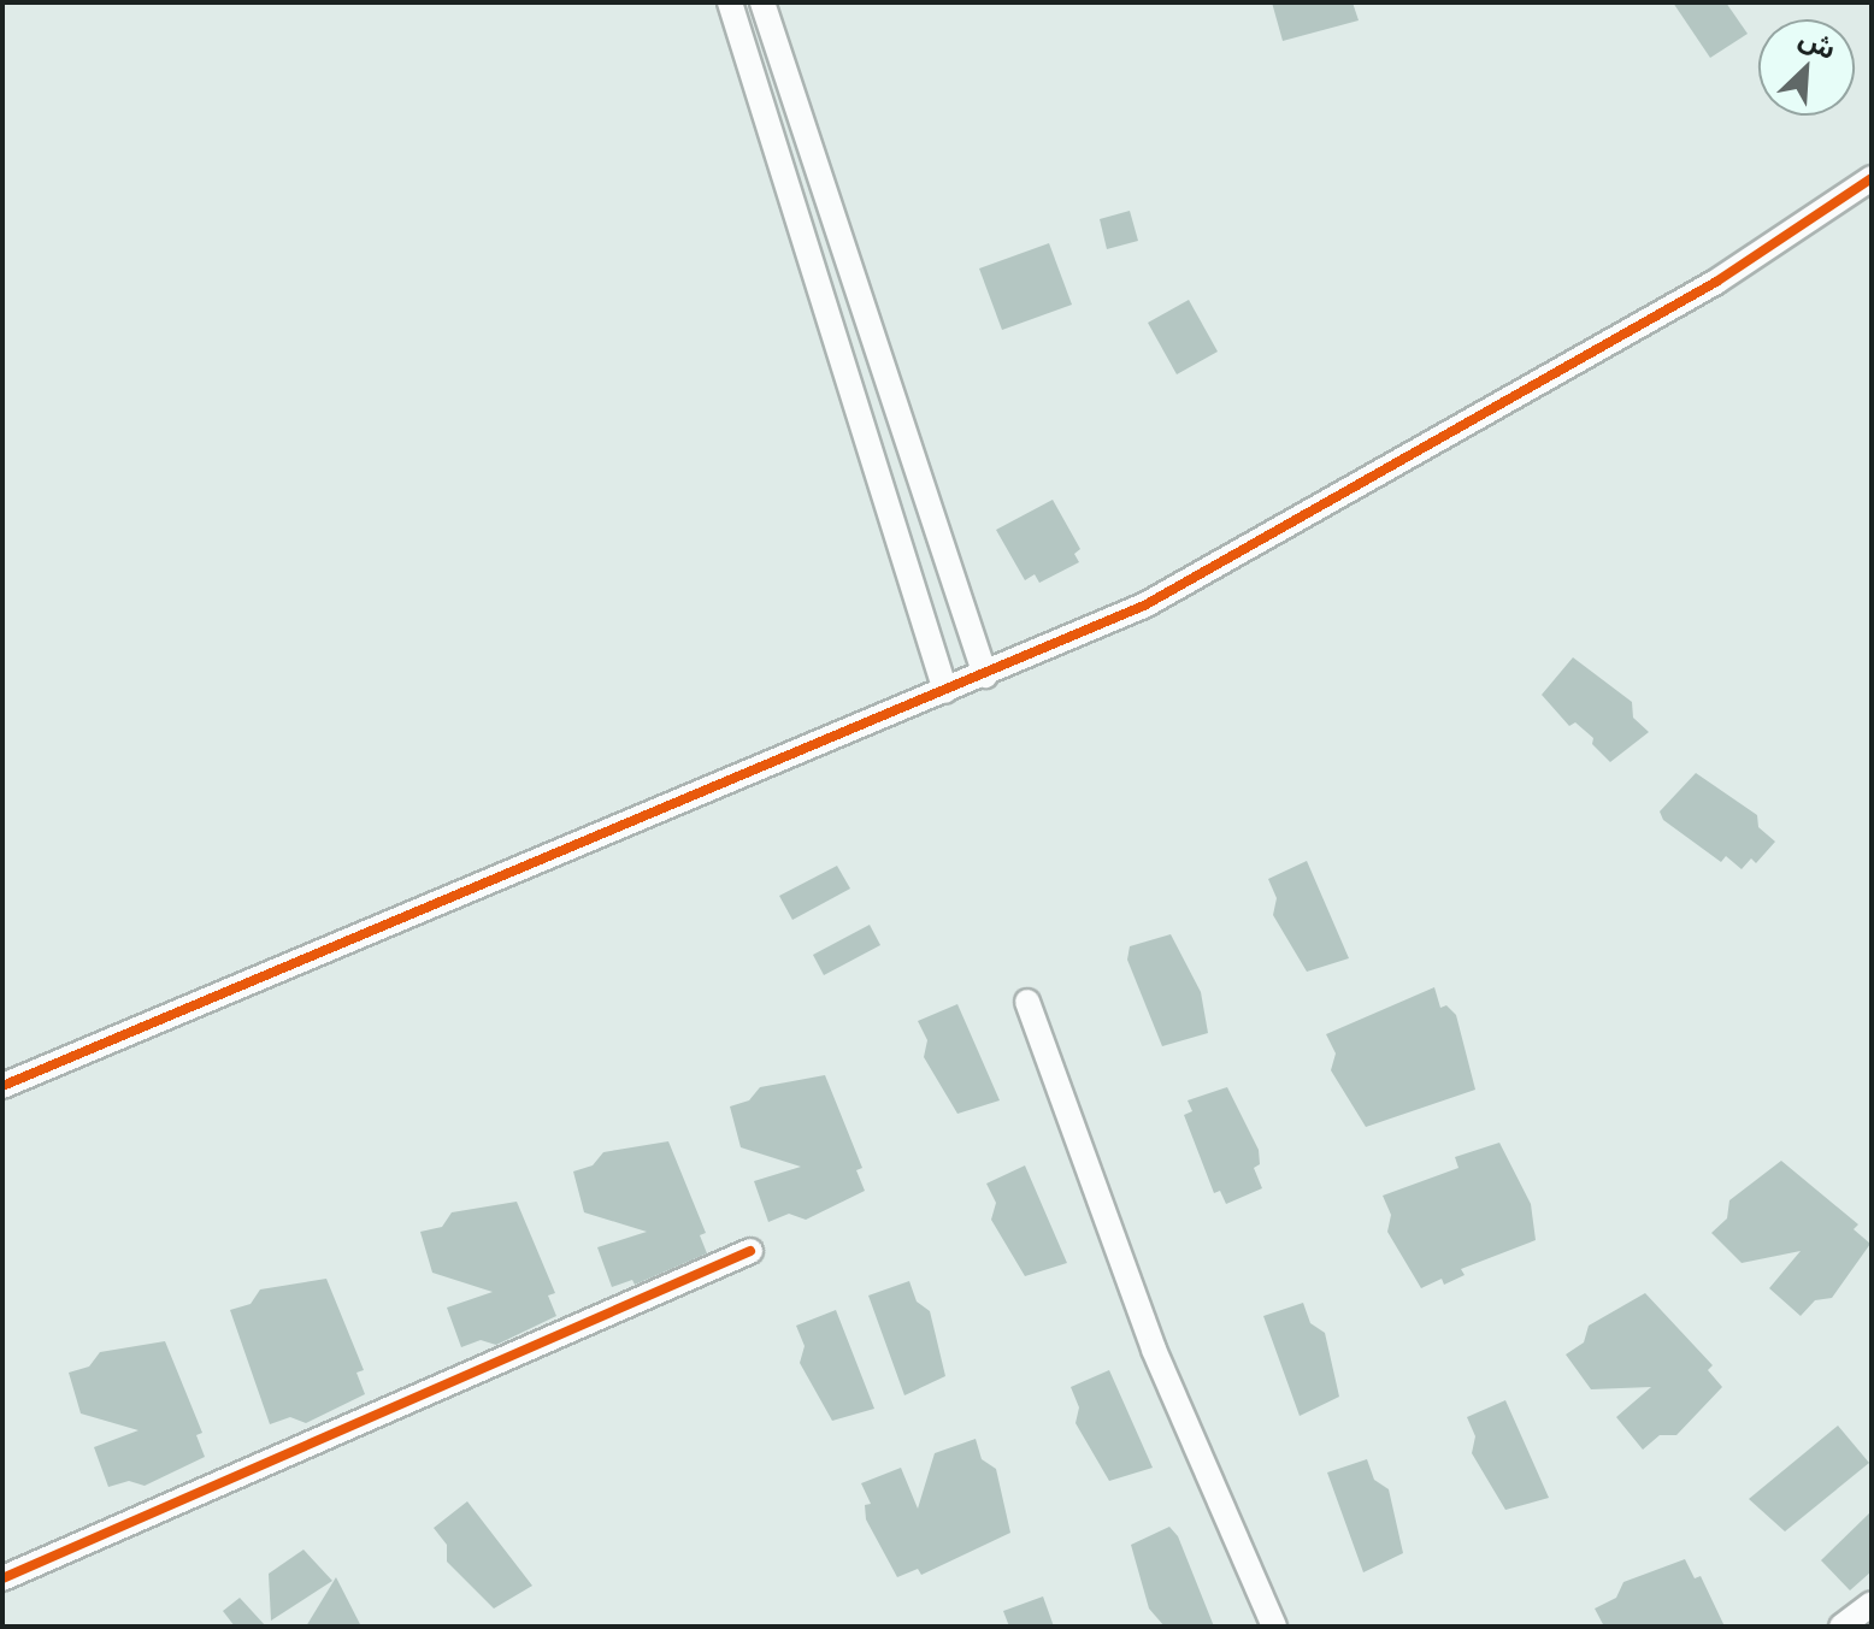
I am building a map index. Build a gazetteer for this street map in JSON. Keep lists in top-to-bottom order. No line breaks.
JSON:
{"north":"top right"}
